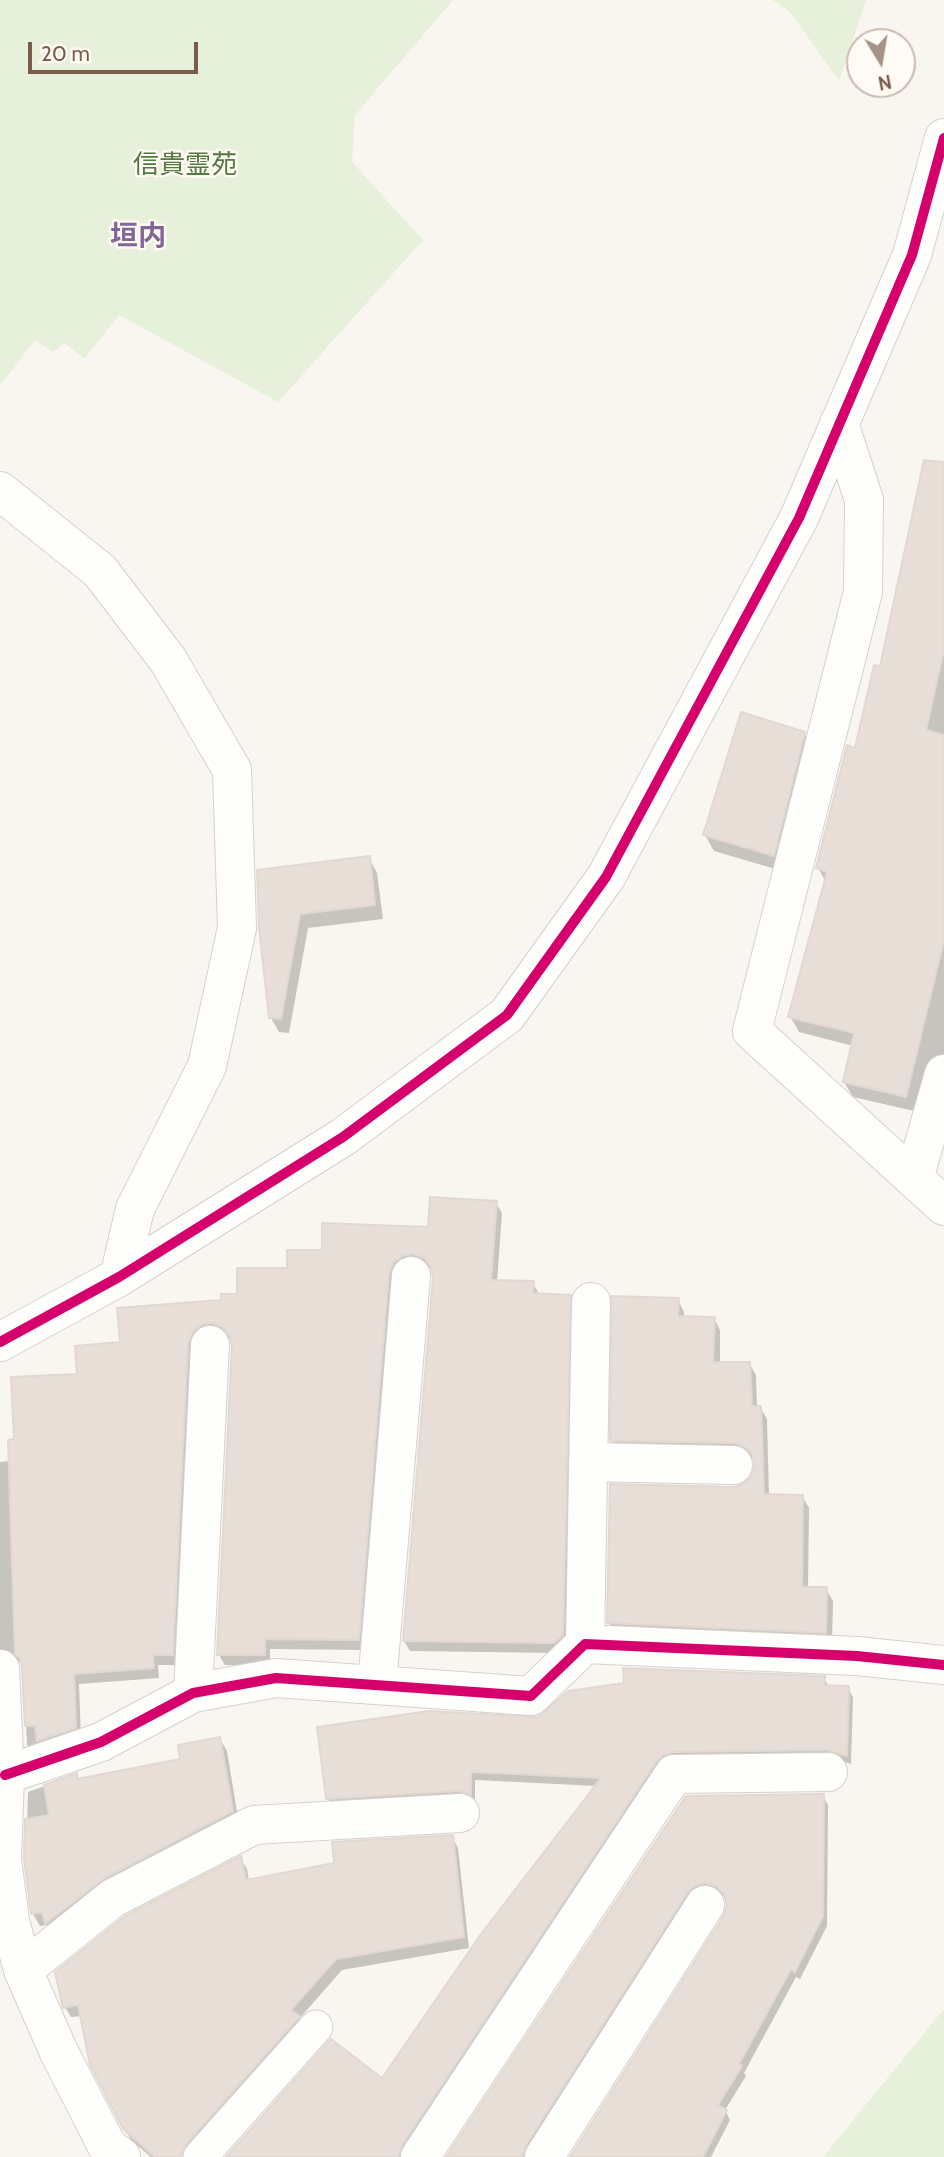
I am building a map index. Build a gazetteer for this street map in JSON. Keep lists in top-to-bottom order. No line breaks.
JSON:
{"districts":["垣内"],"parks":["信貴霊苑"],"scale_bar":"20 m","north":"bottom"}
